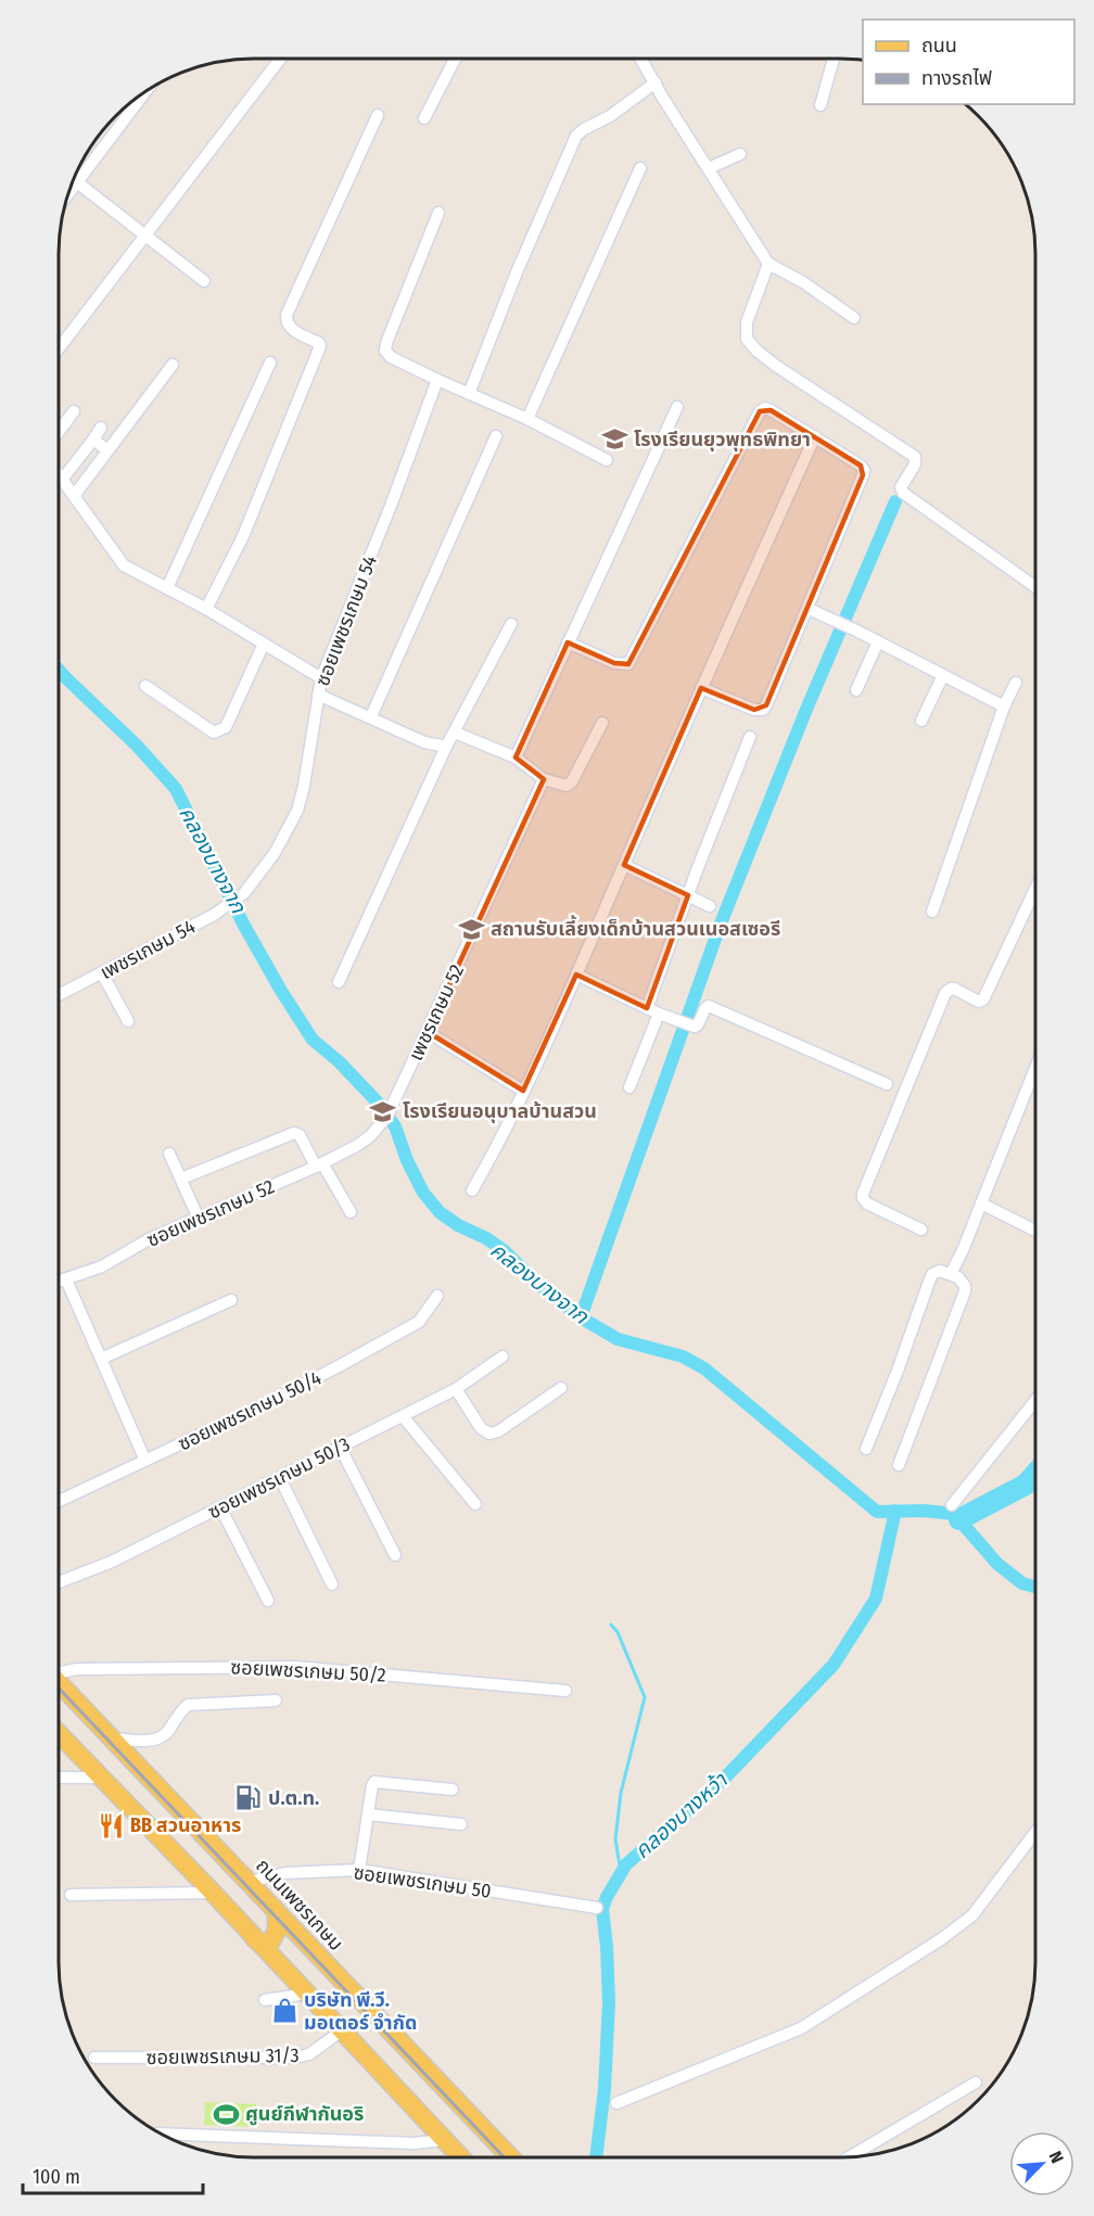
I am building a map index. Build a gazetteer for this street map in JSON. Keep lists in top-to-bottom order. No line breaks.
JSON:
{"streets":{"main road":["ถนนเพชรเกษม"],"street":["ซอยเพชรเกษม 54","เพชรเกษม 54","เพชรเกษม 52","ซอยเพชรเกษม 52","ซอยเพชรเกษม 50/4","ซอยเพชรเกษม 50/3","ซอยเพชรเกษม 50/2","ซอยเพชรเกษม 50","ซอยเพชรเกษม 31/3"]},"crossings":[["ซอยเพชรเกษม 54","เพชรเกษม 54"],["เพชรเกษม 52","ซอยเพชรเกษม 52"],["ซอยเพชรเกษม 50","ถนนเพชรเกษม"]],"water":["คลองบางจาก","คลองบางหว้า"],"places":{"school or university":["โรงเรียนยุวพุทธพิทยา","สถานรับเลี้ยงเด็กบ้านสวนเนอสเซอรี","โรงเรียนอนุบาลบ้านสวน"],"fuel station":["ป.ต.ท."],"restaurant":["BB สวนอาหาร"],"shop":["บริษัท พี.วี. มอเตอร์ จำกัด"],"sports":["ศูนย์กีฬากันอริ"]},"legend":["ถนน","ทางรถไฟ"],"scale_bar":"100 m","north":"top right"}
